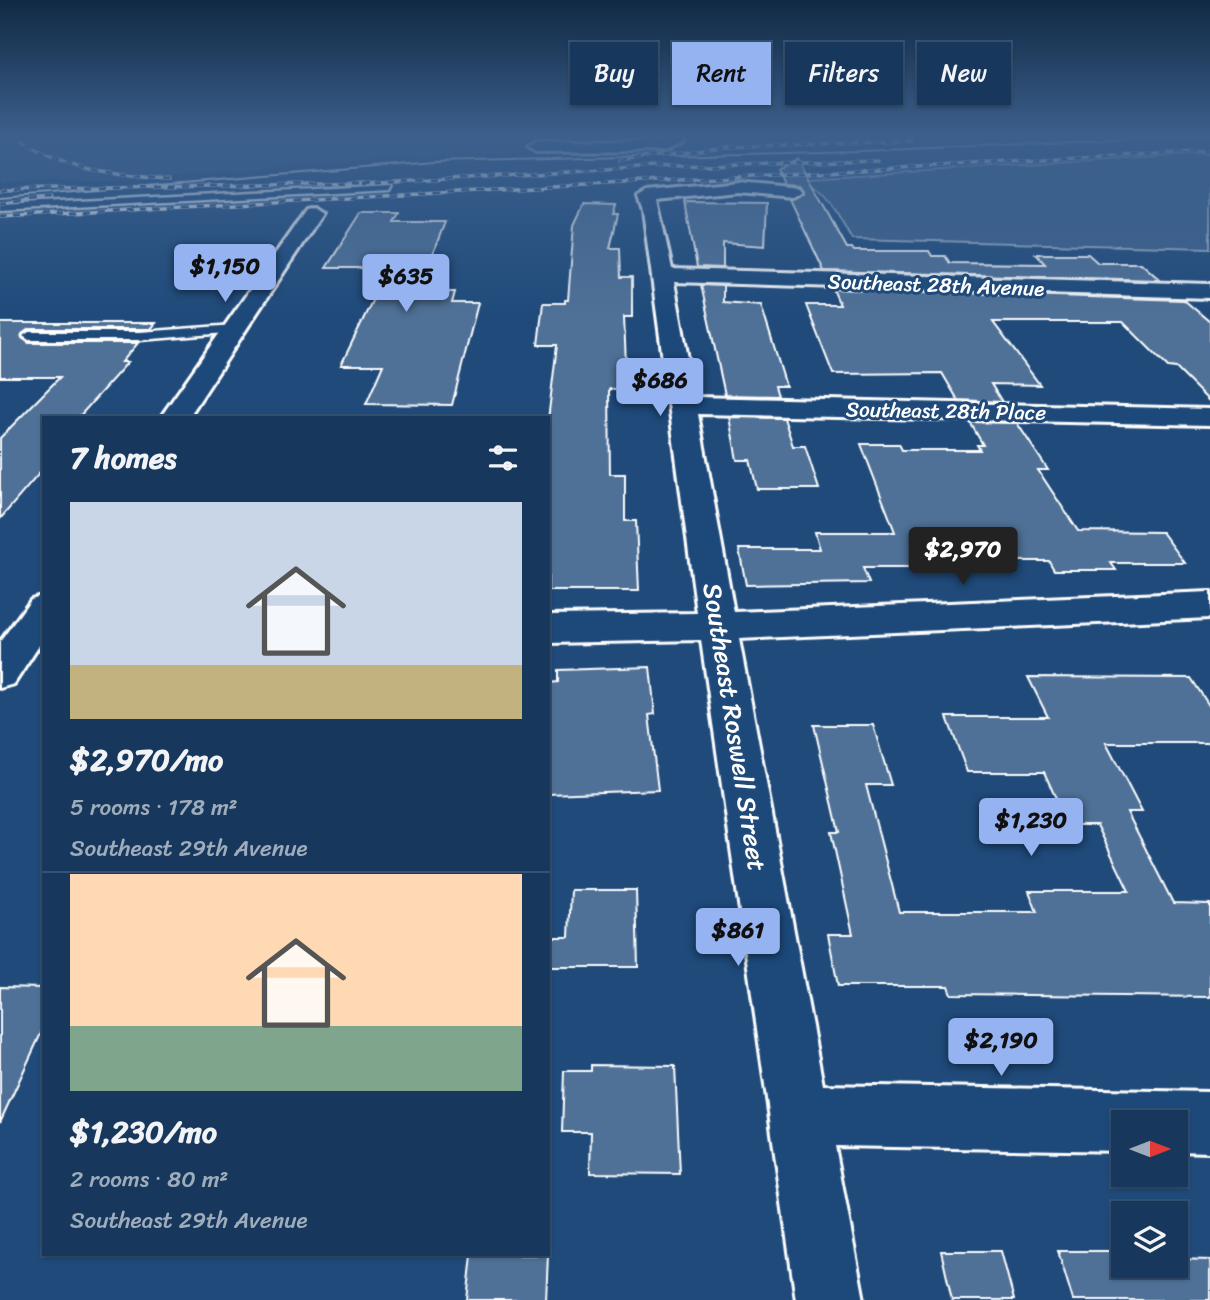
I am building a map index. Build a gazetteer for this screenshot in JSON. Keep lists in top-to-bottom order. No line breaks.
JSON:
{"streets":{"street":["Southeast 28th Avenue","Southeast 28th Place","Southeast Roswell Street"]},"crossings":[["Southeast 28th Avenue","Southeast Roswell Street"],["Southeast 28th Place","Southeast Roswell Street"]],"north":"right","page":{"chip":["Buy","Rent","Filters","New"],"price":["$1,150","$635","$686","$2,970","$1,230","$861","$2,190"],"heading":"7 homes","list":[{"name":"$2,970/mo","note":"5 rooms · 178 m² · Southeast 29th Avenue"},{"name":"$1,230/mo","note":"2 rooms · 80 m² · Southeast 29th Avenue"}]}}
